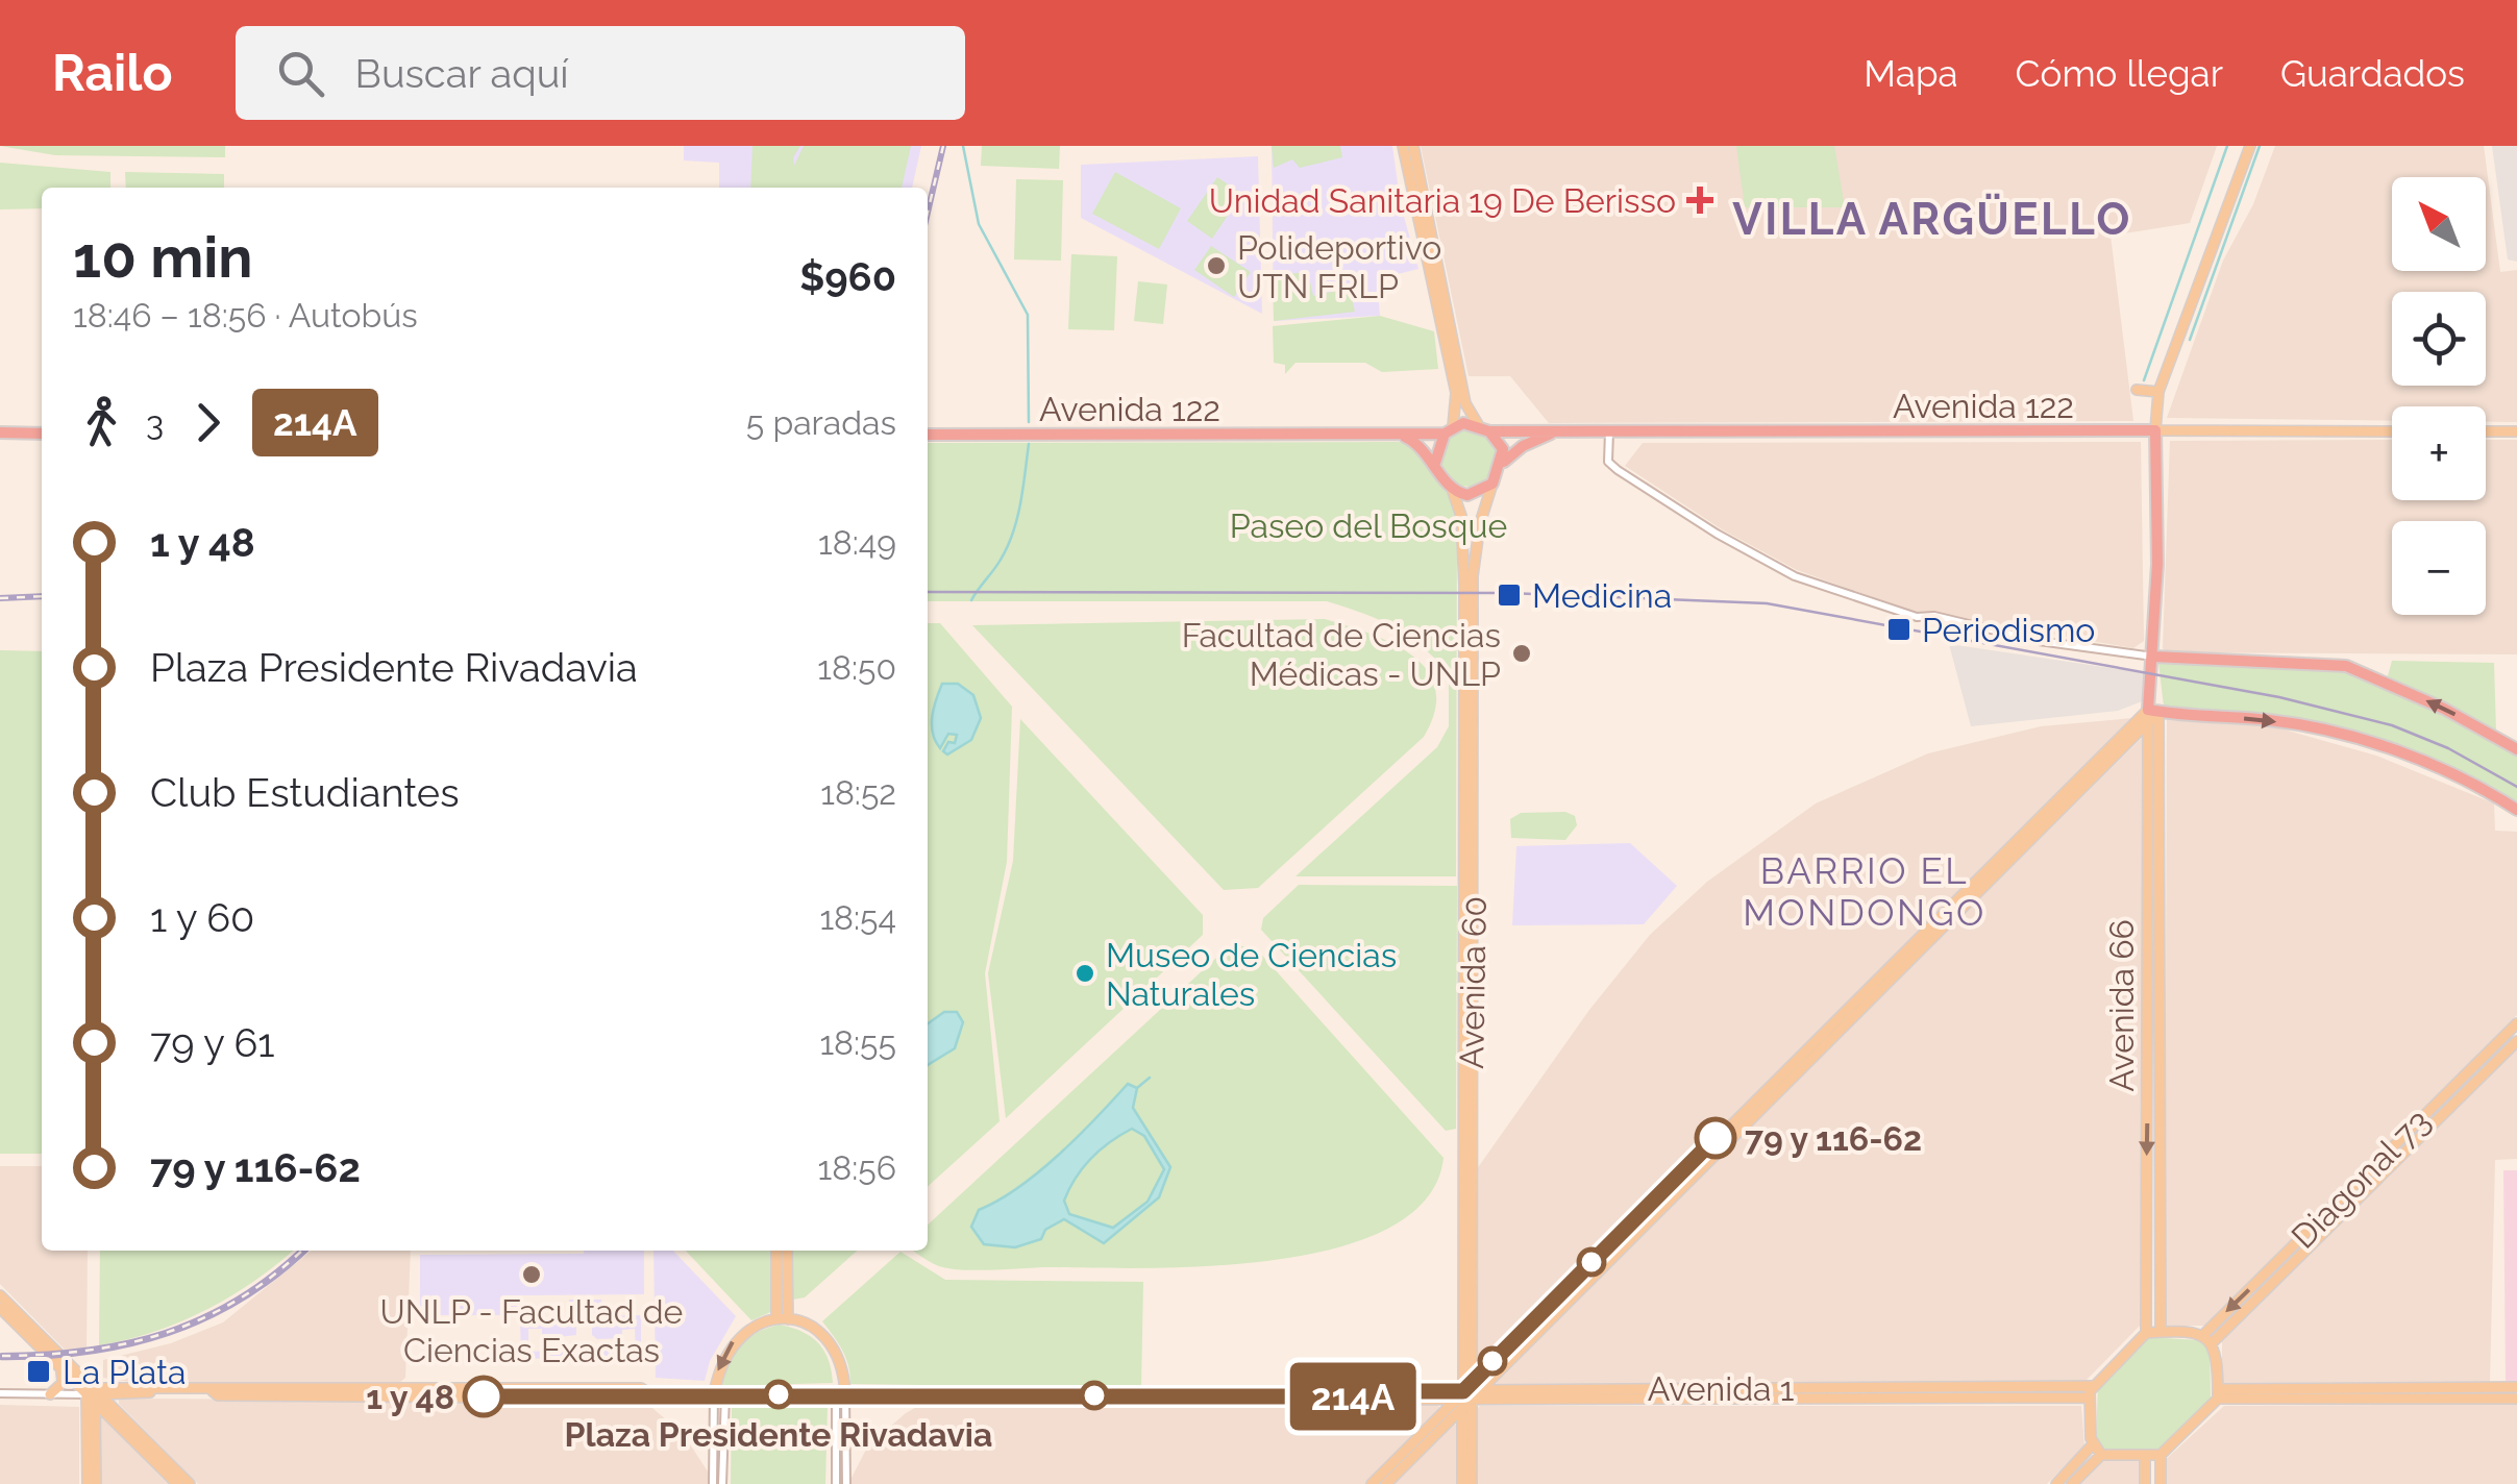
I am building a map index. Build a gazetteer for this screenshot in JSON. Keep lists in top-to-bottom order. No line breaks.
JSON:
{"streets":{"highway":["Avenida 122","Avenida 66"],"main road":["Avenida 60","Diagonal 73","Avenida 1"]},"crossings":[["Avenida 122","Avenida 60"],["Avenida 122","Avenida 66"],["Avenida 60","Avenida 1"],["Avenida 66","Diagonal 73"],["Avenida 66","Avenida 1"],["Diagonal 73","Avenida 1"]],"one_way":["Avenida 66"],"districts":["VILLA ARGÜELLO","BARRIO EL MONDONGO"],"parks":["Paseo del Bosque"],"places":{"health":["Unidad Sanitaria 19 De Berisso"],"other":["Polideportivo UTN FRLP","Facultad de Ciencias Médicas - UNLP","Museo de Ciencias Naturales","79 y 116-62","UNLP - Facultad de Ciencias Exactas","Plaza Presidente Rivadavia","1 y 48"],"transit":["Medicina","Periodismo","La Plata"]},"lines":["bus line 214A"],"north":"top left","page":{"header":"Railo","search":"Buscar aquí","nav":["Mapa","Cómo llegar","Guardados"],"on_map":"214A","map_buttons":["+","−"],"heading":["10 min","18:46 – 18:56 · Autobús","$960"],"legs":["3","214A","5 paradas"],"list":[{"name":"1 y 48","value":"18:49"},{"name":"Plaza Presidente Rivadavia","value":"18:50"},{"name":"Club Estudiantes","value":"18:52"},{"name":"1 y 60","value":"18:54"},{"name":"79 y 61","value":"18:55"},{"name":"79 y 116-62","value":"18:56"}]}}
